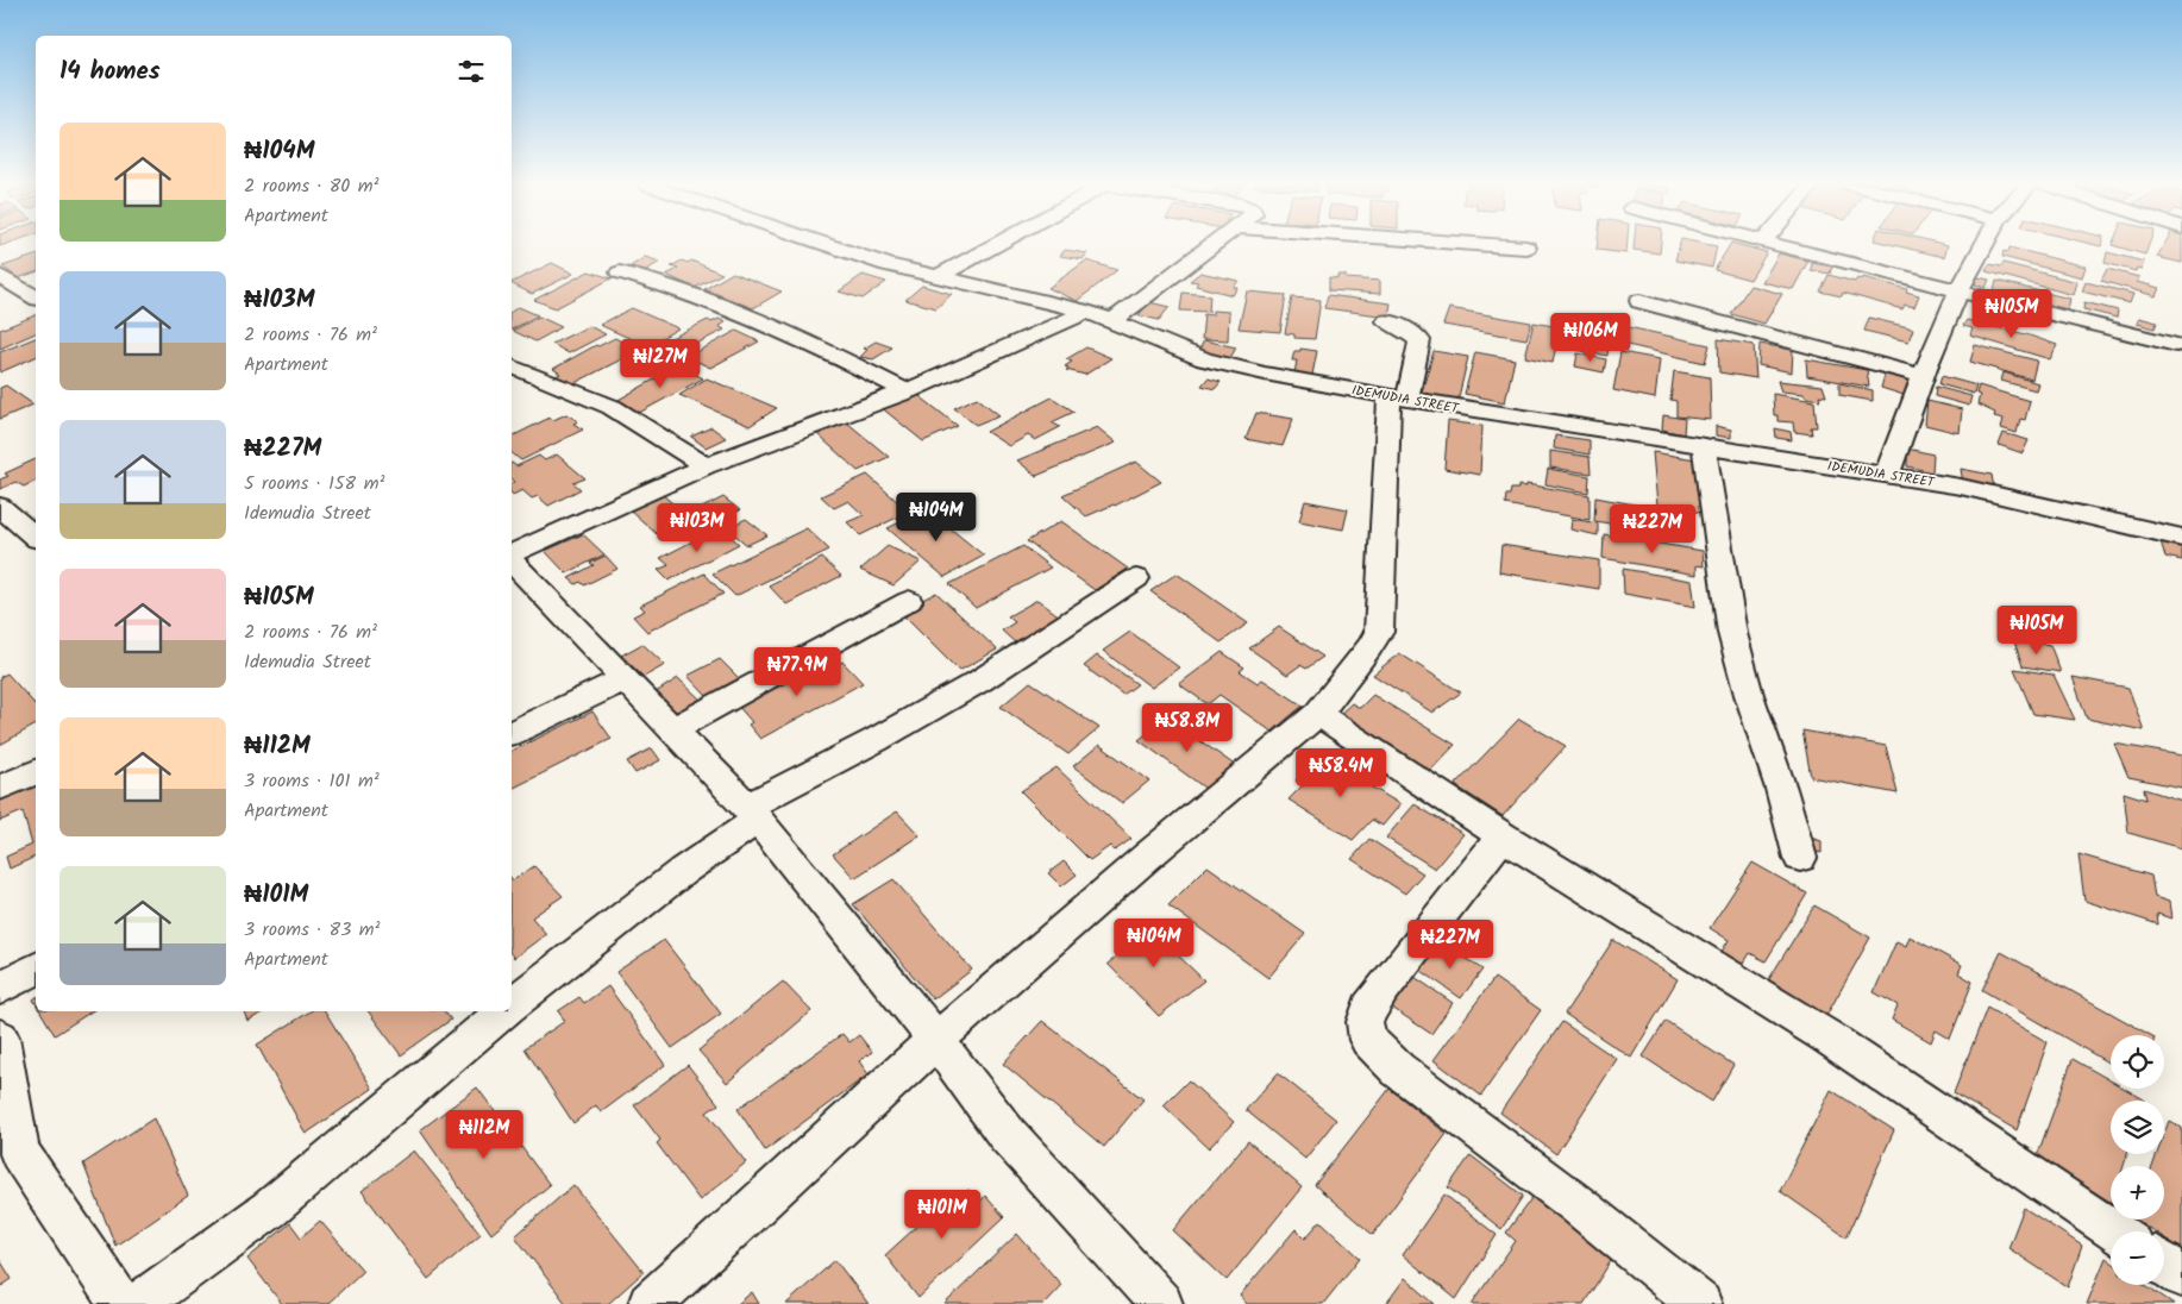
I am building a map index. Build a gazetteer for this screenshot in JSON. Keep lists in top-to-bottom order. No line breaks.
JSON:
{"streets":{"street":["IDEMUDIA STREET"]},"page":{"heading":"14 homes","list":[{"name":"₦104M","note":"2 rooms · 80 m² · Apartment"},{"name":"₦103M","note":"2 rooms · 76 m² · Apartment"},{"name":"₦227M","note":"5 rooms · 158 m² · Idemudia Street"},{"name":"₦105M","note":"2 rooms · 76 m² · Idemudia Street"},{"name":"₦112M","note":"3 rooms · 101 m² · Apartment"},{"name":"₦101M","note":"3 rooms · 83 m² · Apartment"}],"price":["₦105M","₦106M","₦127M","₦104M","₦103M","₦227M","₦105M","₦77.9M","₦58.8M","₦58.4M","₦104M","₦227M","₦112M","₦101M"],"map_buttons":["+","−"]}}
